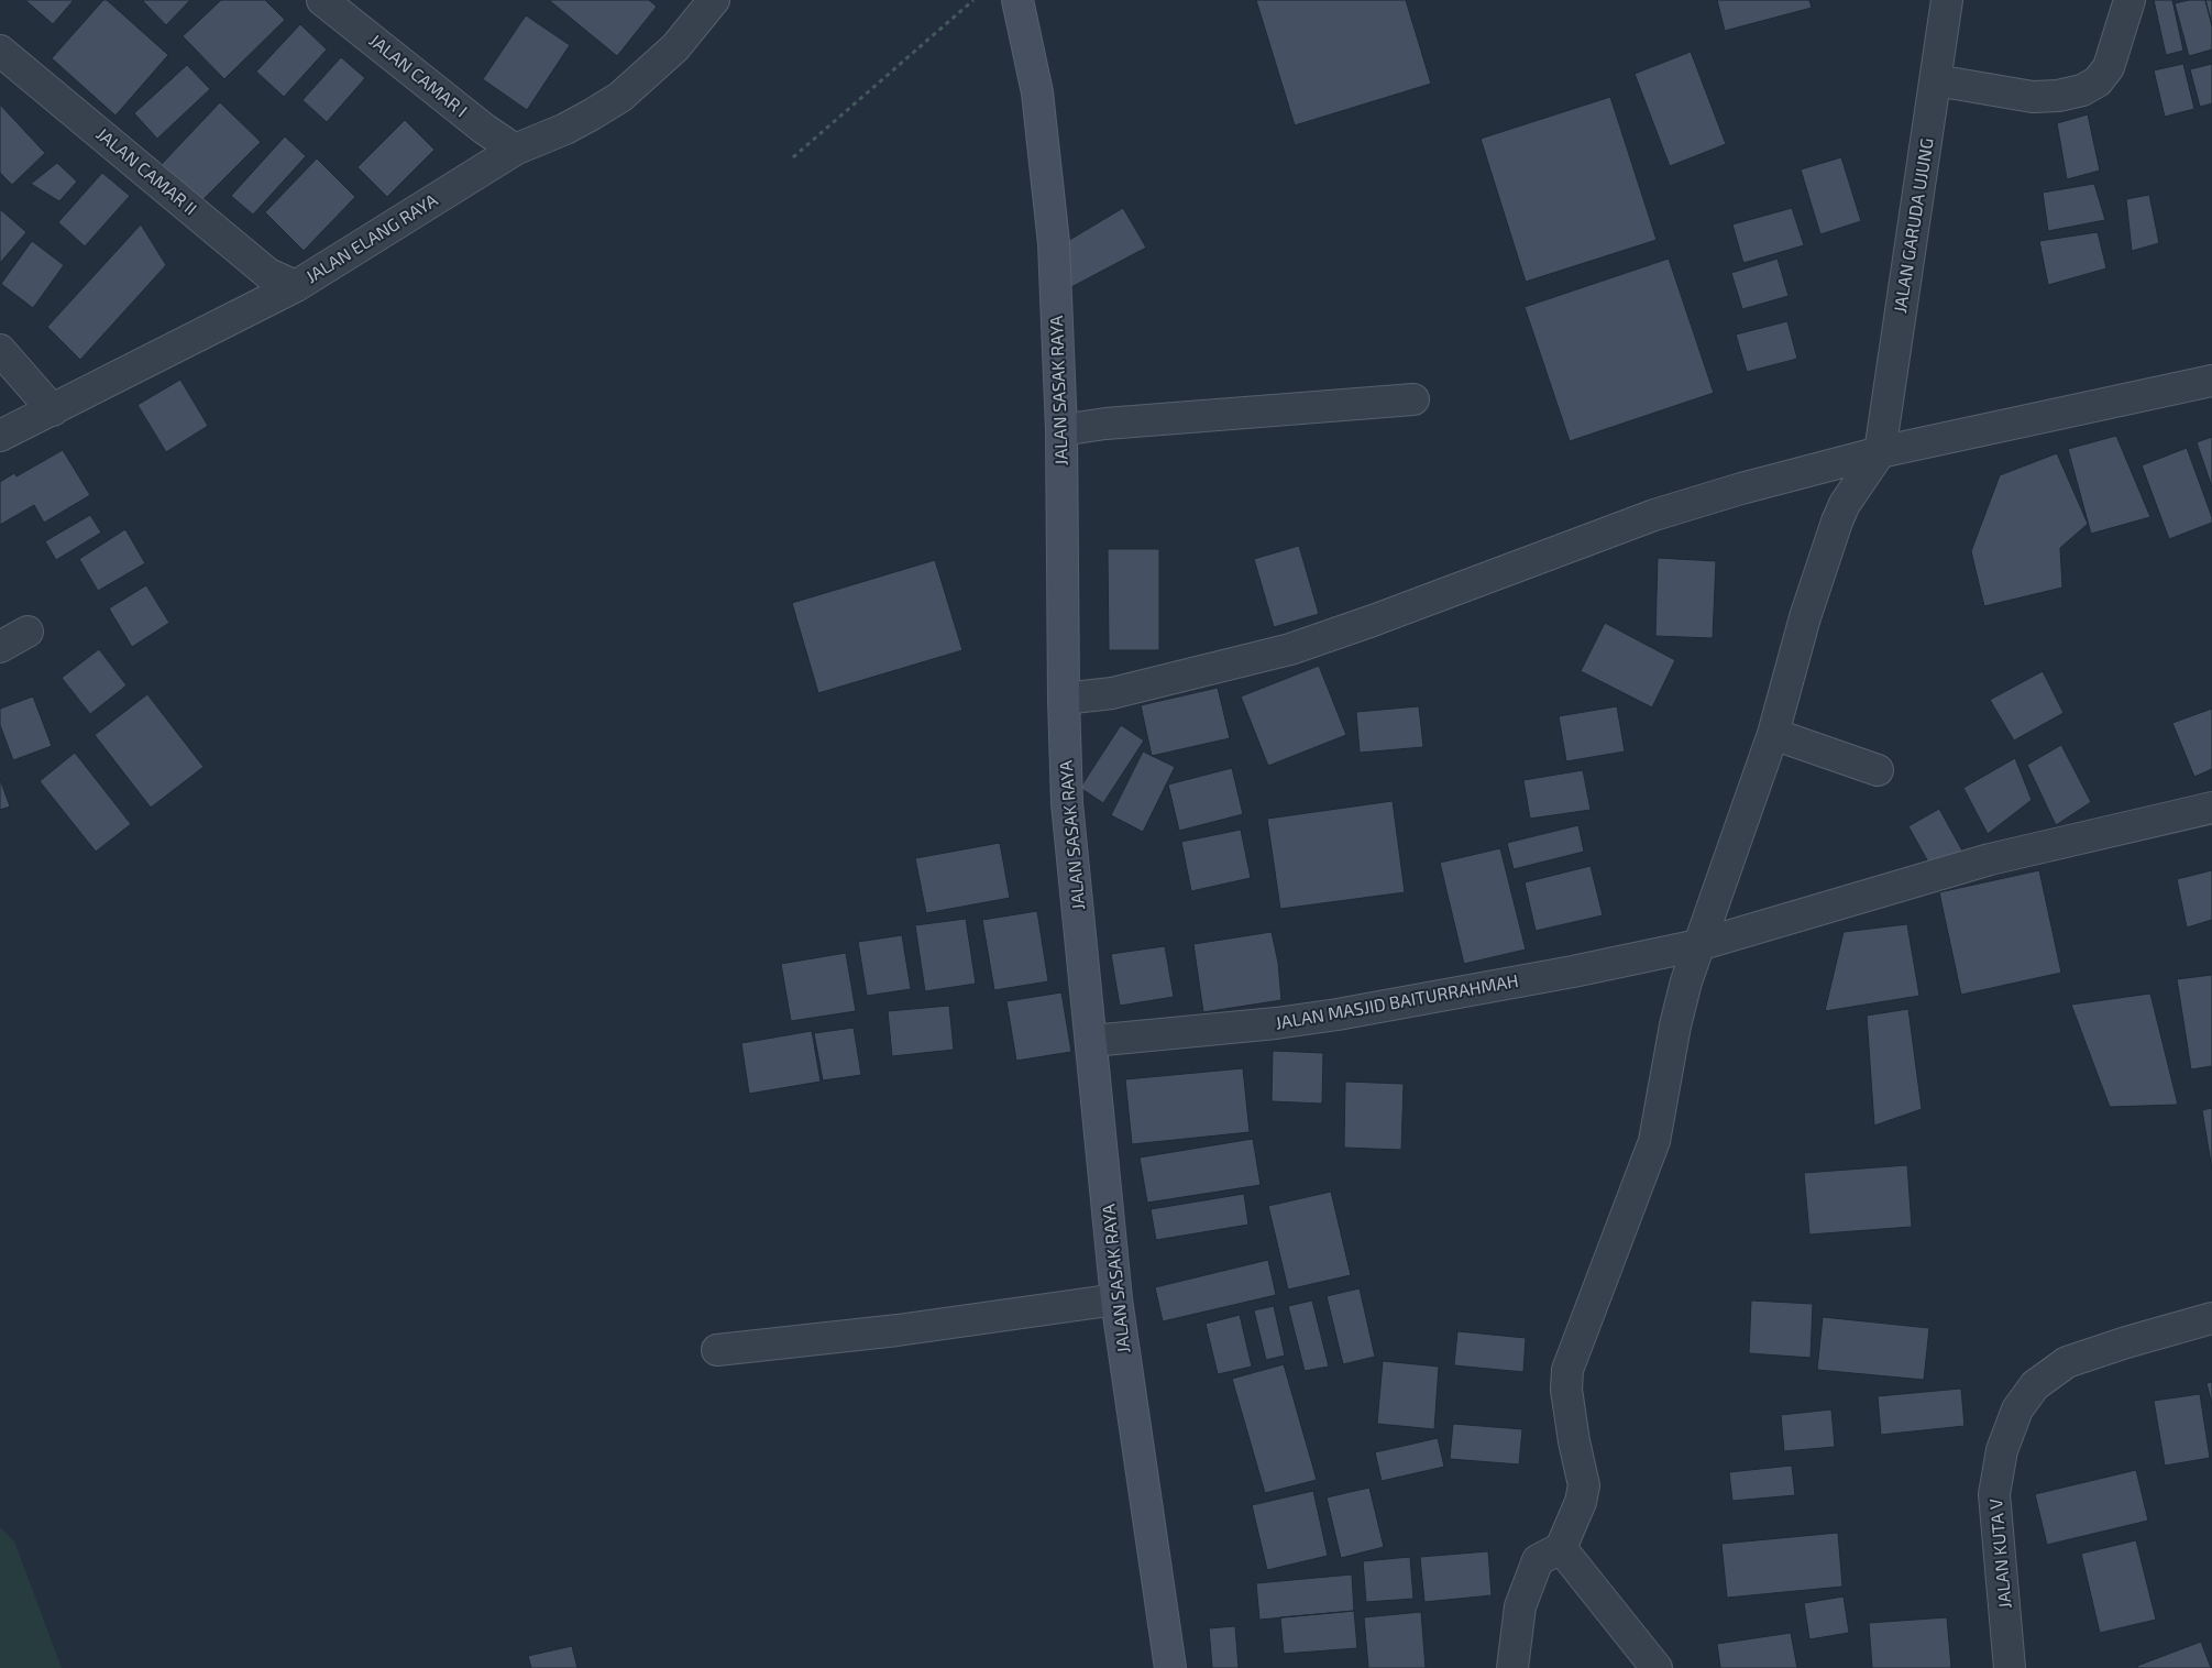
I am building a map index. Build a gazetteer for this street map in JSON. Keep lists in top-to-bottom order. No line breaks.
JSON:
{"streets":{"street":["JALAN CAMAR I","JALAN CAMAR II","JALAN GARUDA UJUNG","JALAN ELANG RAYA","JALAN SASAK RAYA","JALAN MASJID BAITURRAHMAH","JALAN KUTA V"]},"crossings":[["JALAN CAMAR I","JALAN ELANG RAYA"],["JALAN CAMAR II","JALAN ELANG RAYA"],["JALAN SASAK RAYA","JALAN MASJID BAITURRAHMAH"]]}
